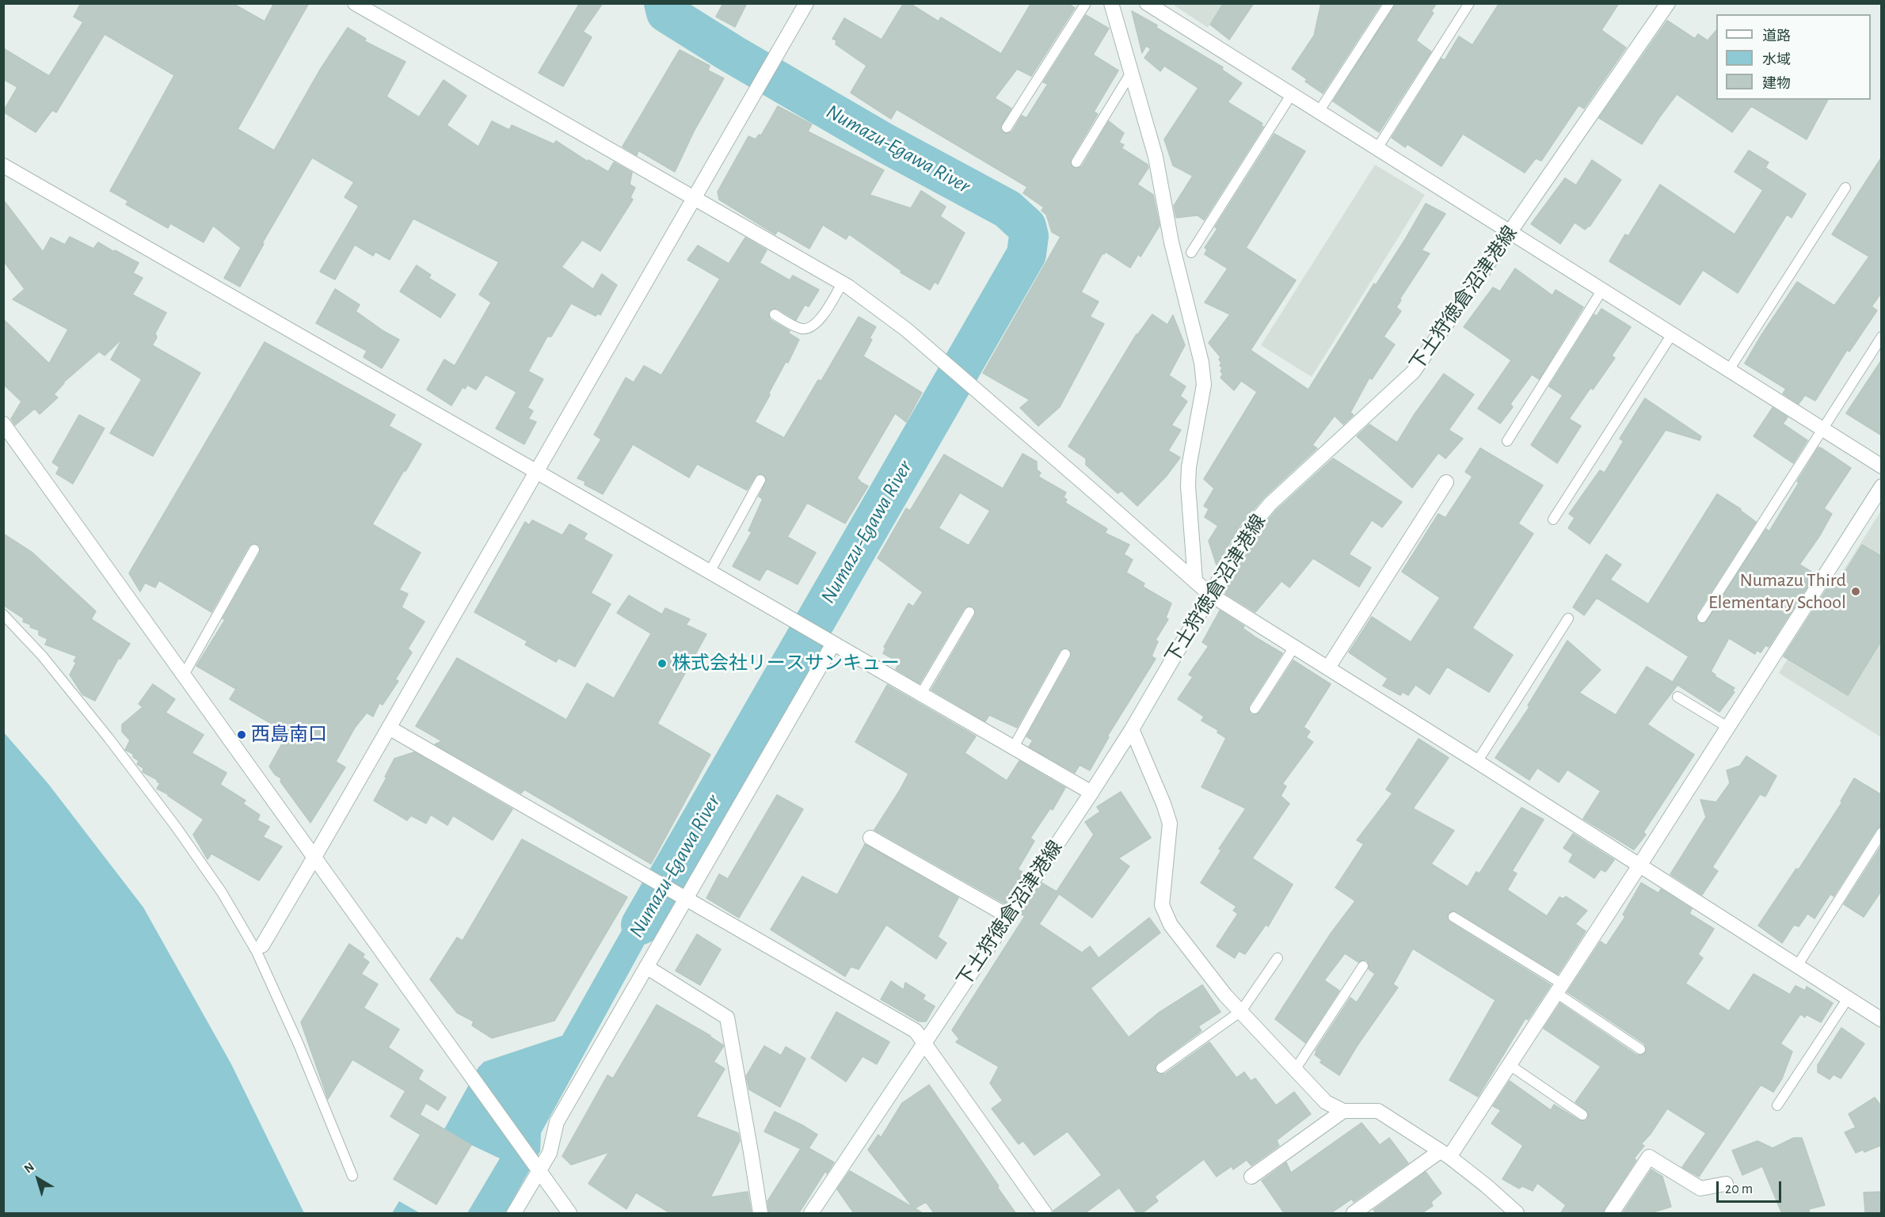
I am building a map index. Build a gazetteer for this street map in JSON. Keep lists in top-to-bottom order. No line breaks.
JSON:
{"streets":{"street":["下土狩徳倉沼津港線"]},"water":["Numazu-Egawa River"],"places":["Numazu Third Elementary School","株式会社リースサンキュー","西島南口"],"legend":["道路","水域","建物"],"scale_bar":"20 m","north":"top left"}
